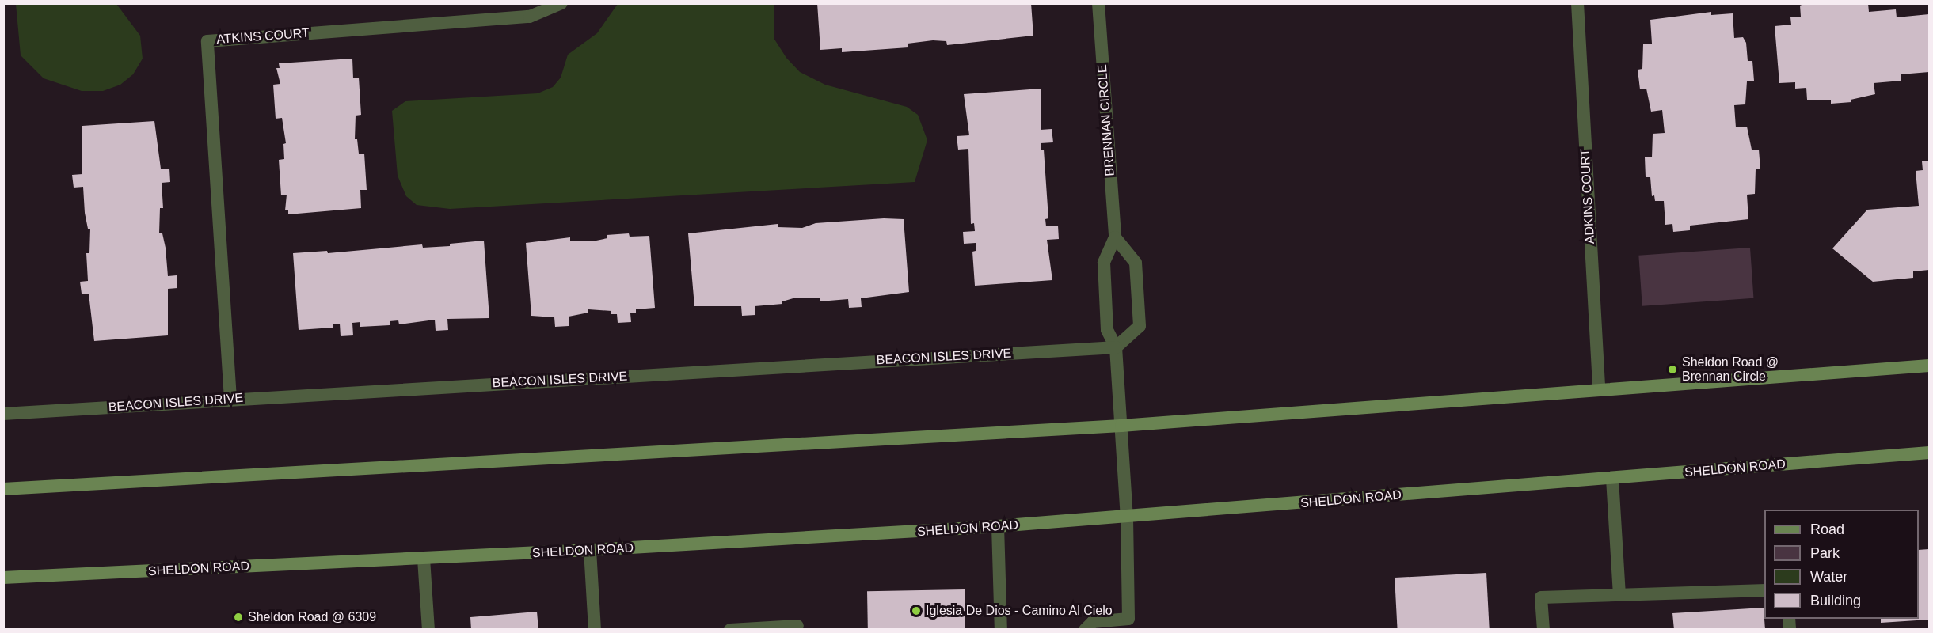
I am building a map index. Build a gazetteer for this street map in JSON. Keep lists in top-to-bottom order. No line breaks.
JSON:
{"streets":{"main road":["SHELDON ROAD"],"street":["ATKINS COURT","BRENNAN CIRCLE","ADKINS COURT","BEACON ISLES DRIVE"]},"crossings":[["ATKINS COURT","BEACON ISLES DRIVE"],["BRENNAN CIRCLE","BEACON ISLES DRIVE"],["BRENNAN CIRCLE","SHELDON ROAD"]],"places":["Sheldon Road @ Brennan Circle","Iglesia De Dios - Camino Al Cielo","Sheldon Road @ 6309"],"legend":["Road","Park","Water","Building"]}
